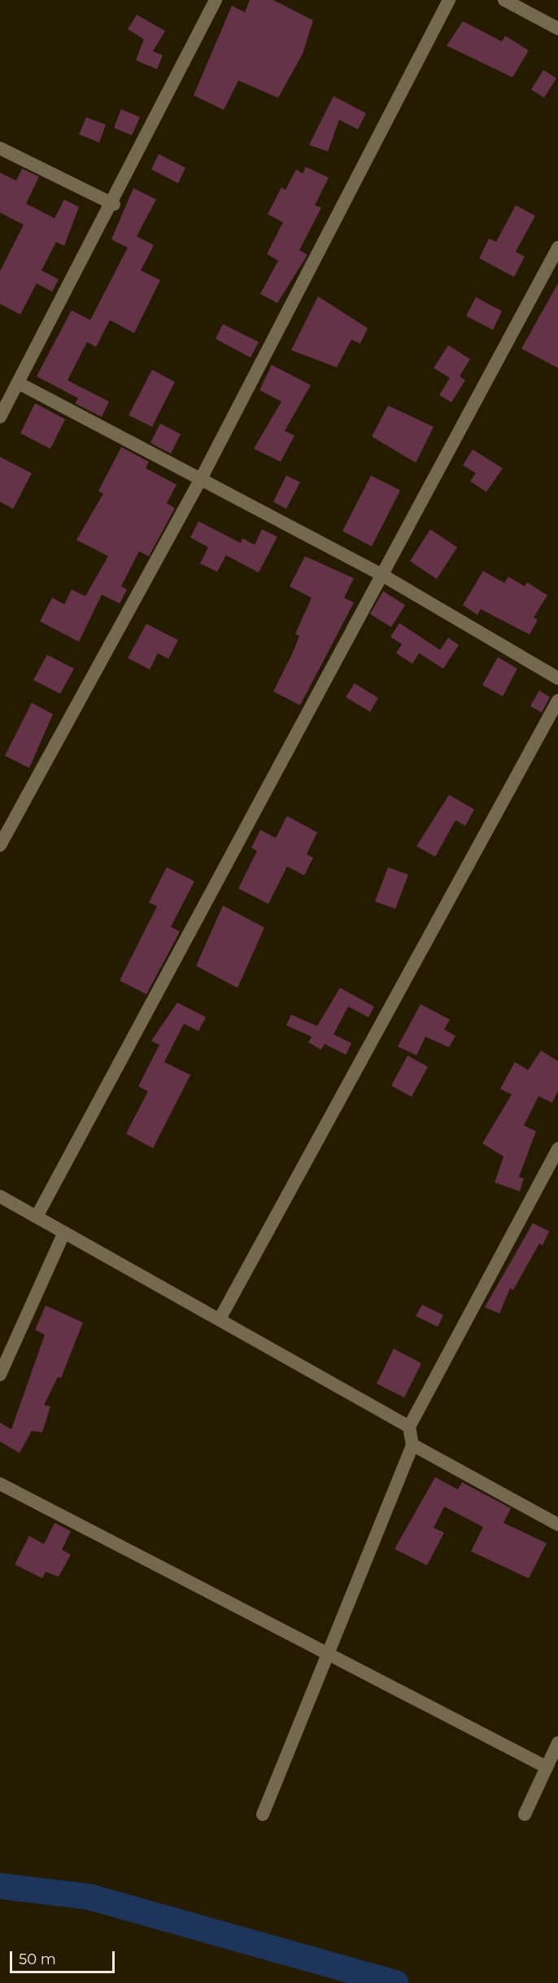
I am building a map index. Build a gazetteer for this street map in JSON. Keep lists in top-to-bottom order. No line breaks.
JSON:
{"scale_bar":"50 m"}
